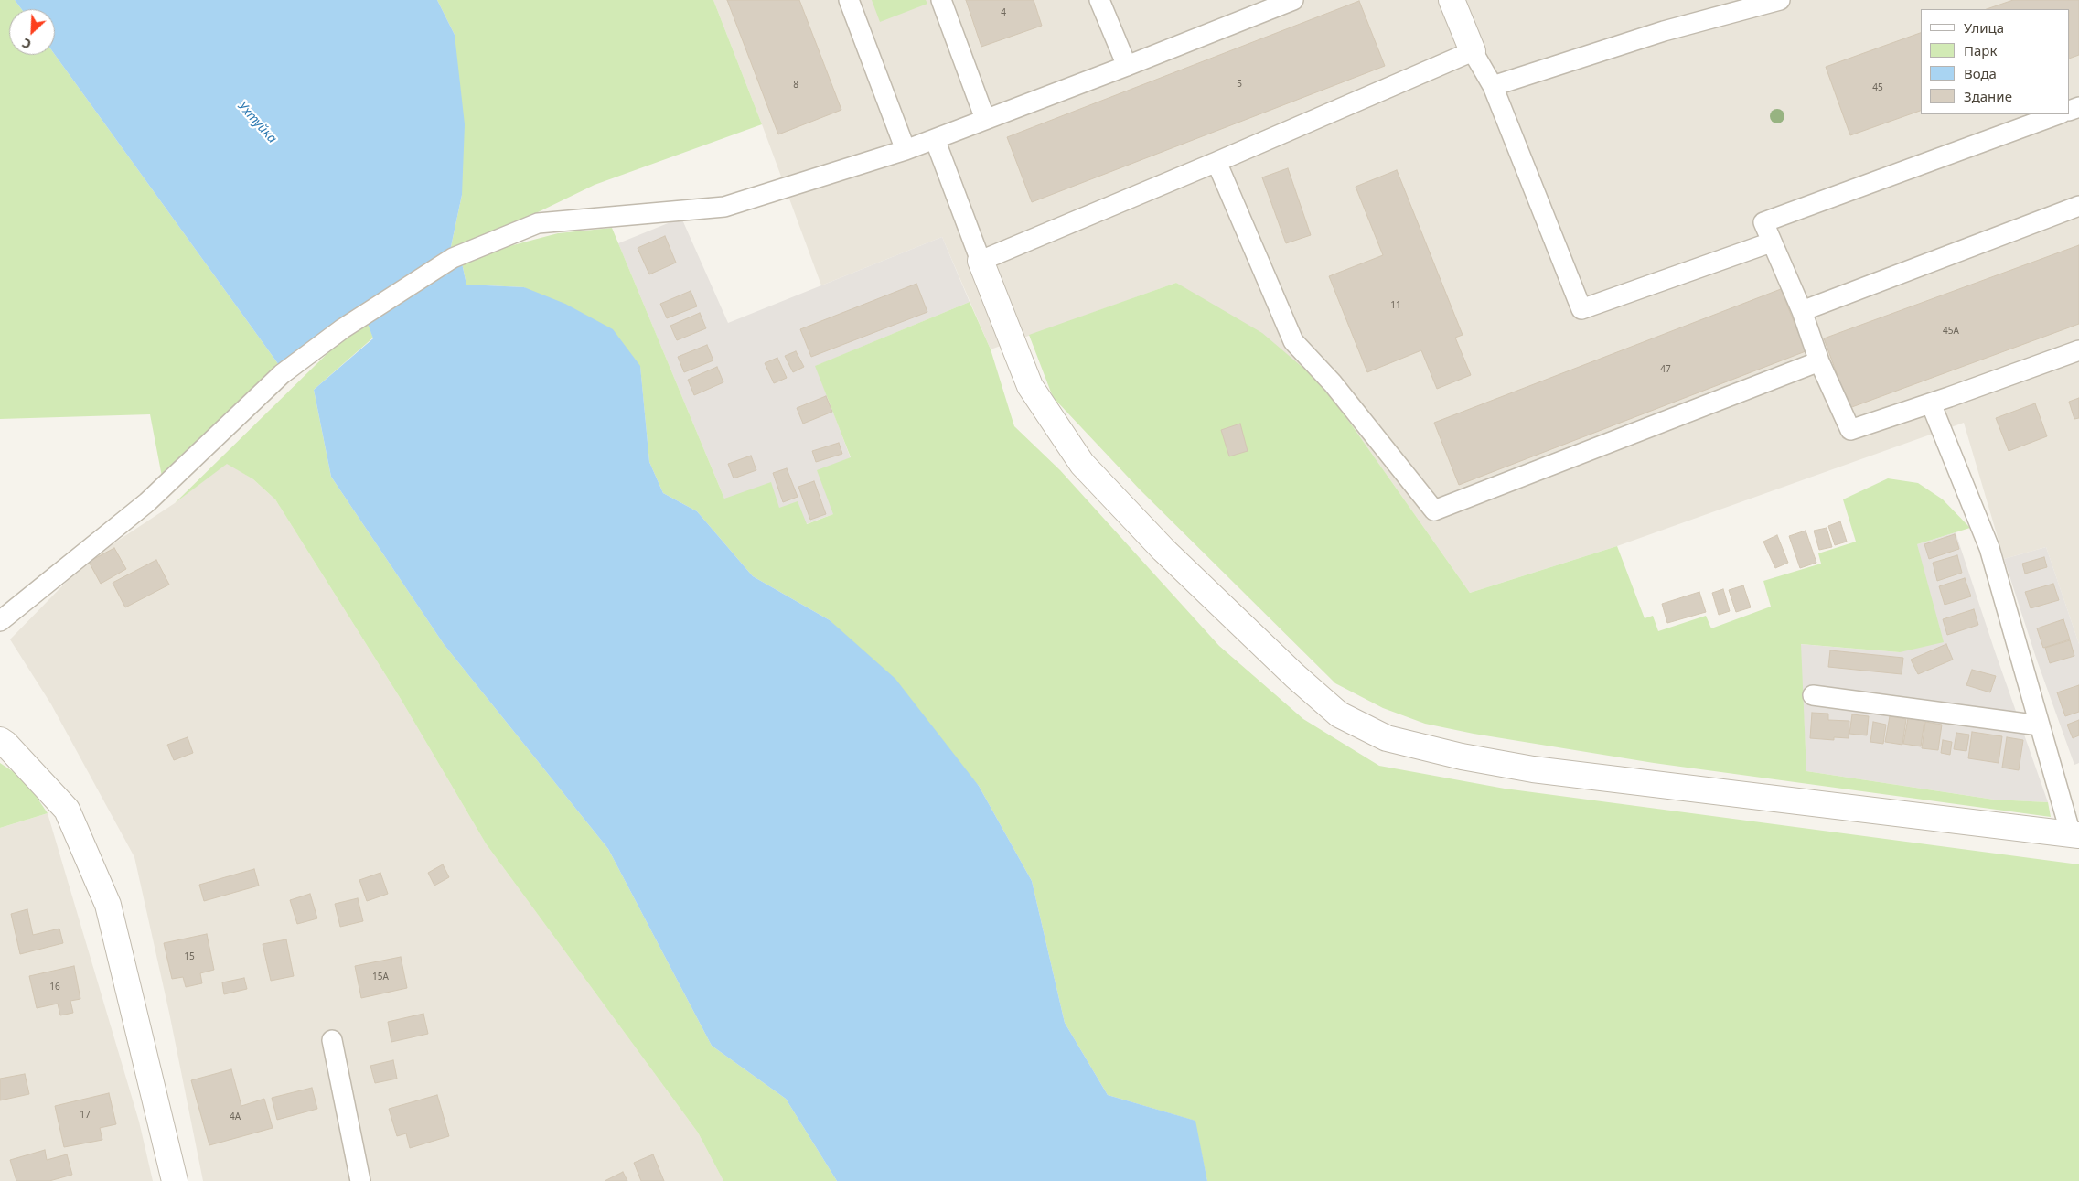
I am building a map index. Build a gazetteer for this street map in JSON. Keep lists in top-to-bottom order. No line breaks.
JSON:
{"water":["Ухтуйка"],"house_numbers":["4","5","8","45","11","45А","47","15","15А","16","17","4А"],"legend":["Улица","Парк","Вода","Здание"],"north":"bottom left"}
